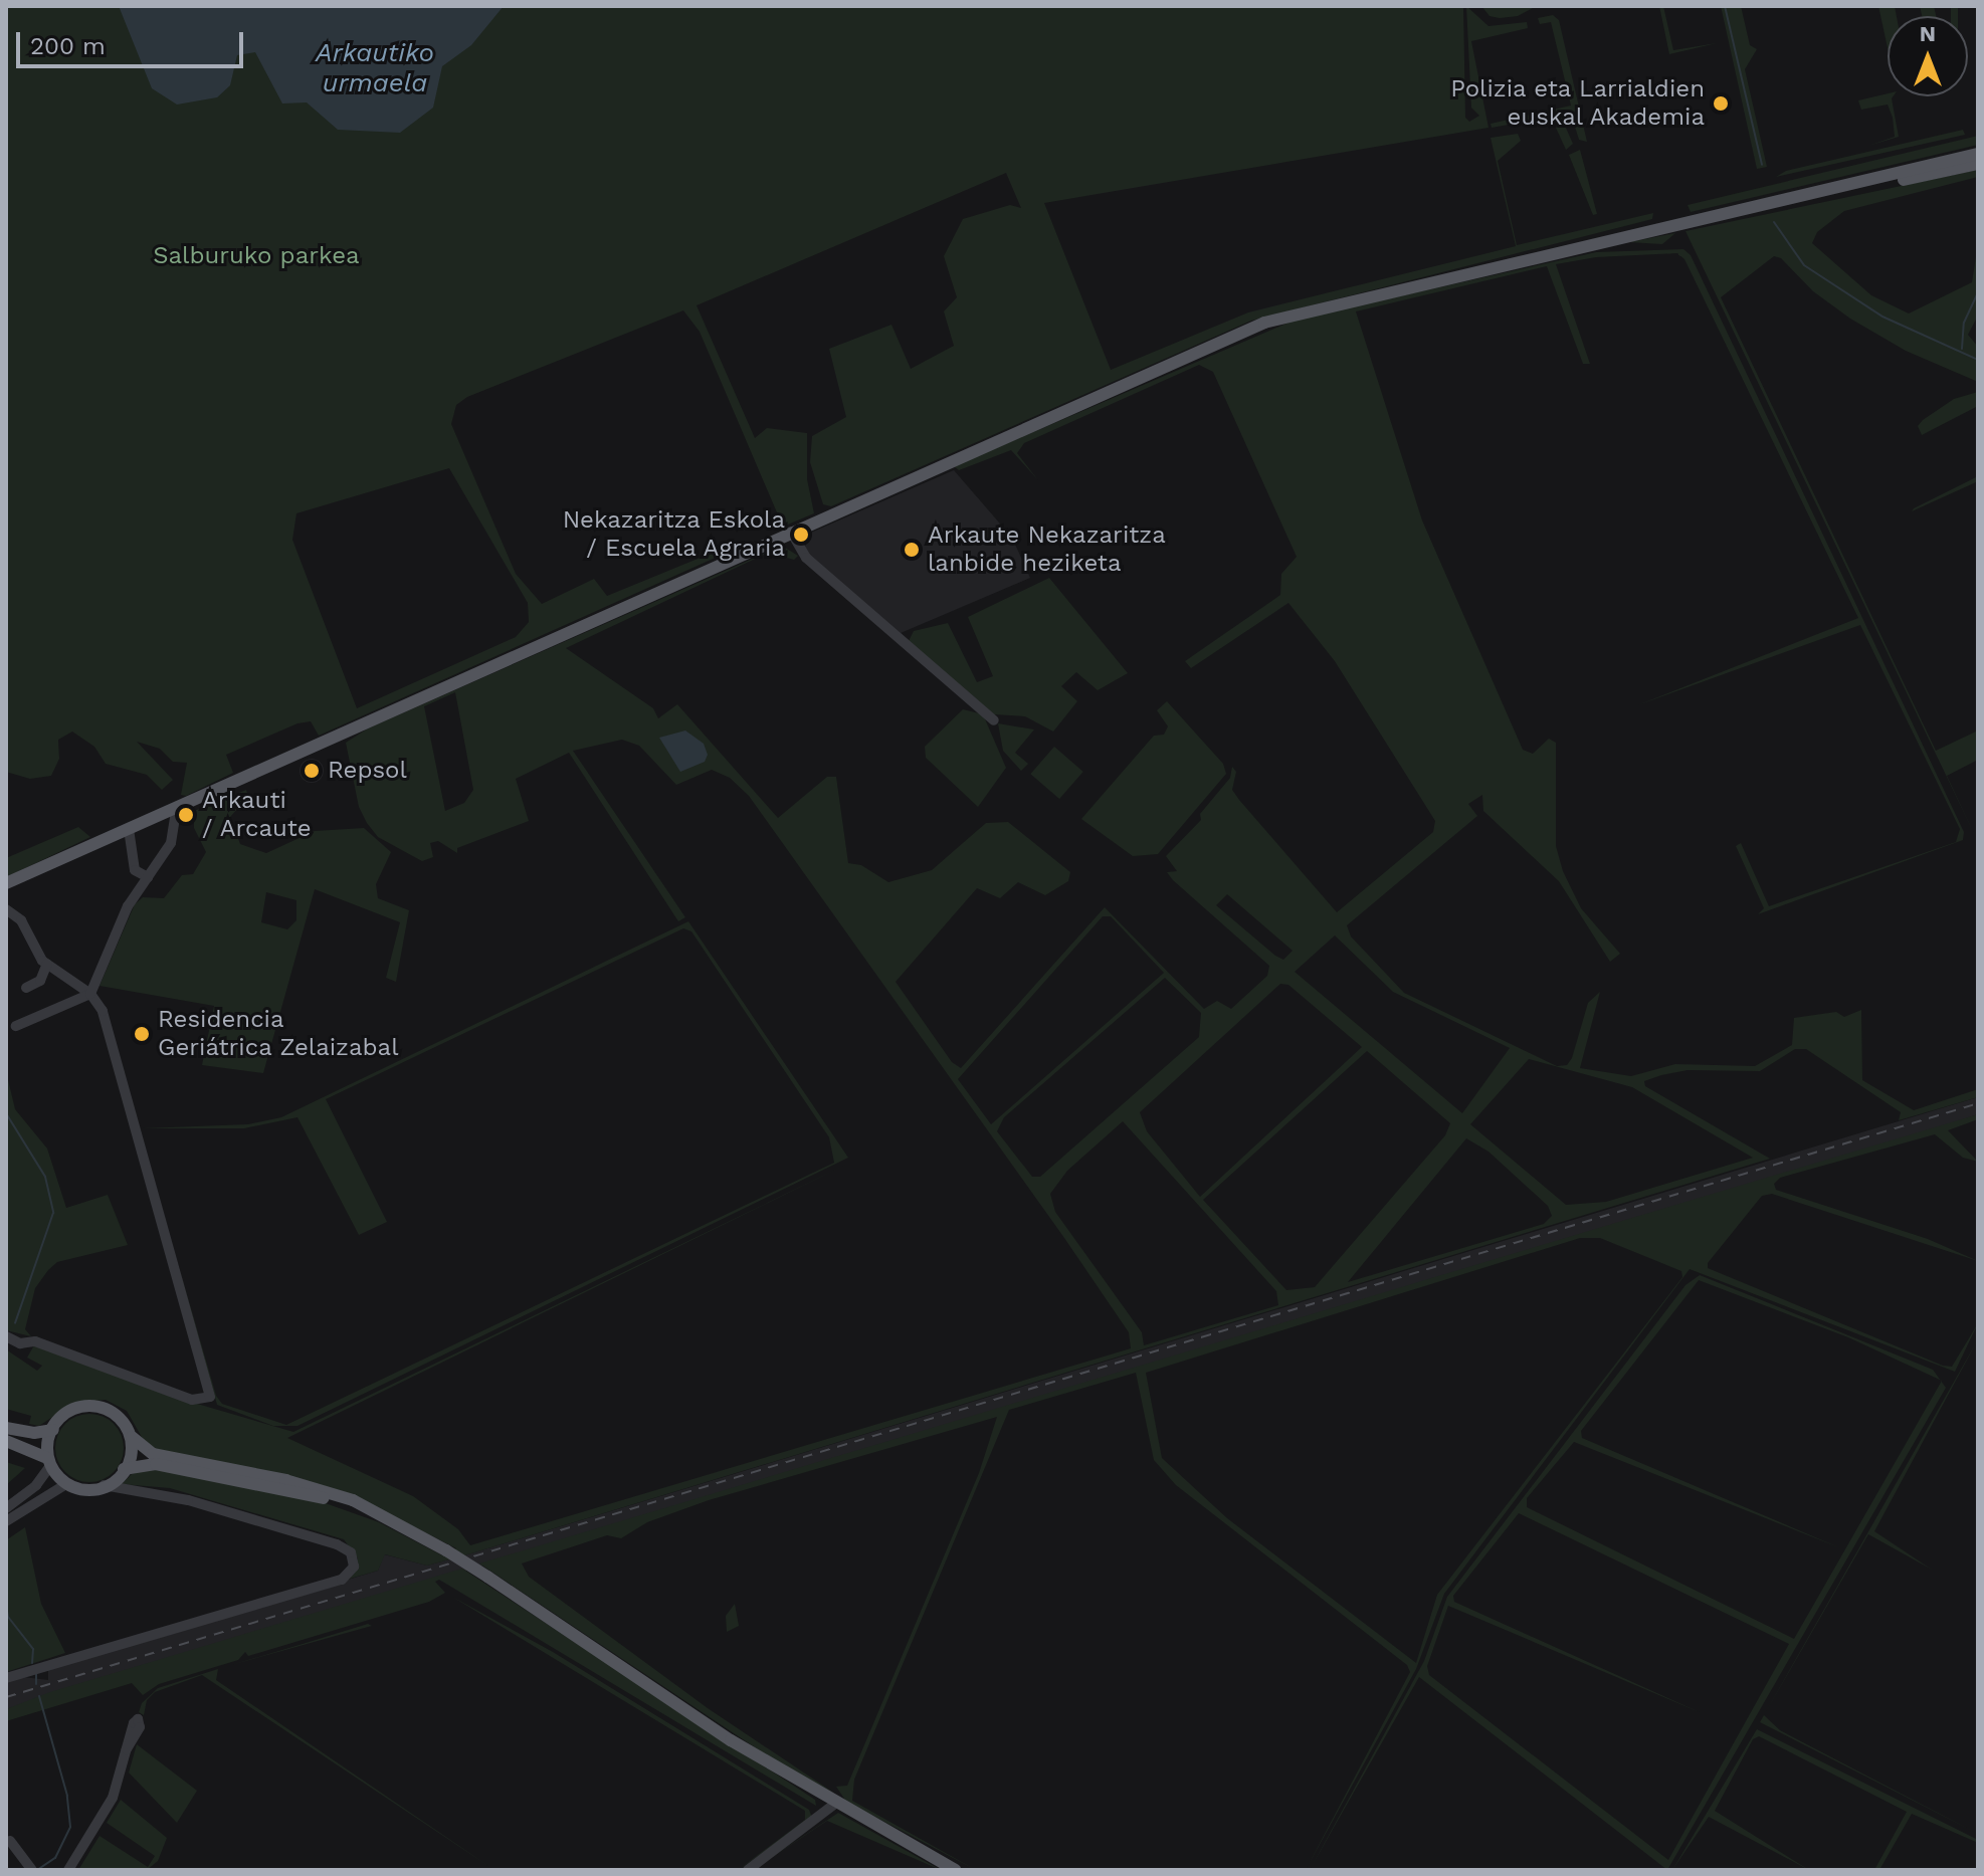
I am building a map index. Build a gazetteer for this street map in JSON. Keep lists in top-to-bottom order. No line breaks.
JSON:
{"water":["Arkautiko urmaela"],"parks":["Salburuko parkea"],"places":["Polizia eta Larrialdien euskal Akademia","Nekazaritza Eskola / Escuela Agraria","Arkaute Nekazaritza lanbide heziketa","Repsol","Arkauti / Arcaute","Residencia Geriátrica Zelaizabal"],"scale_bar":"200 m","north":"top"}
